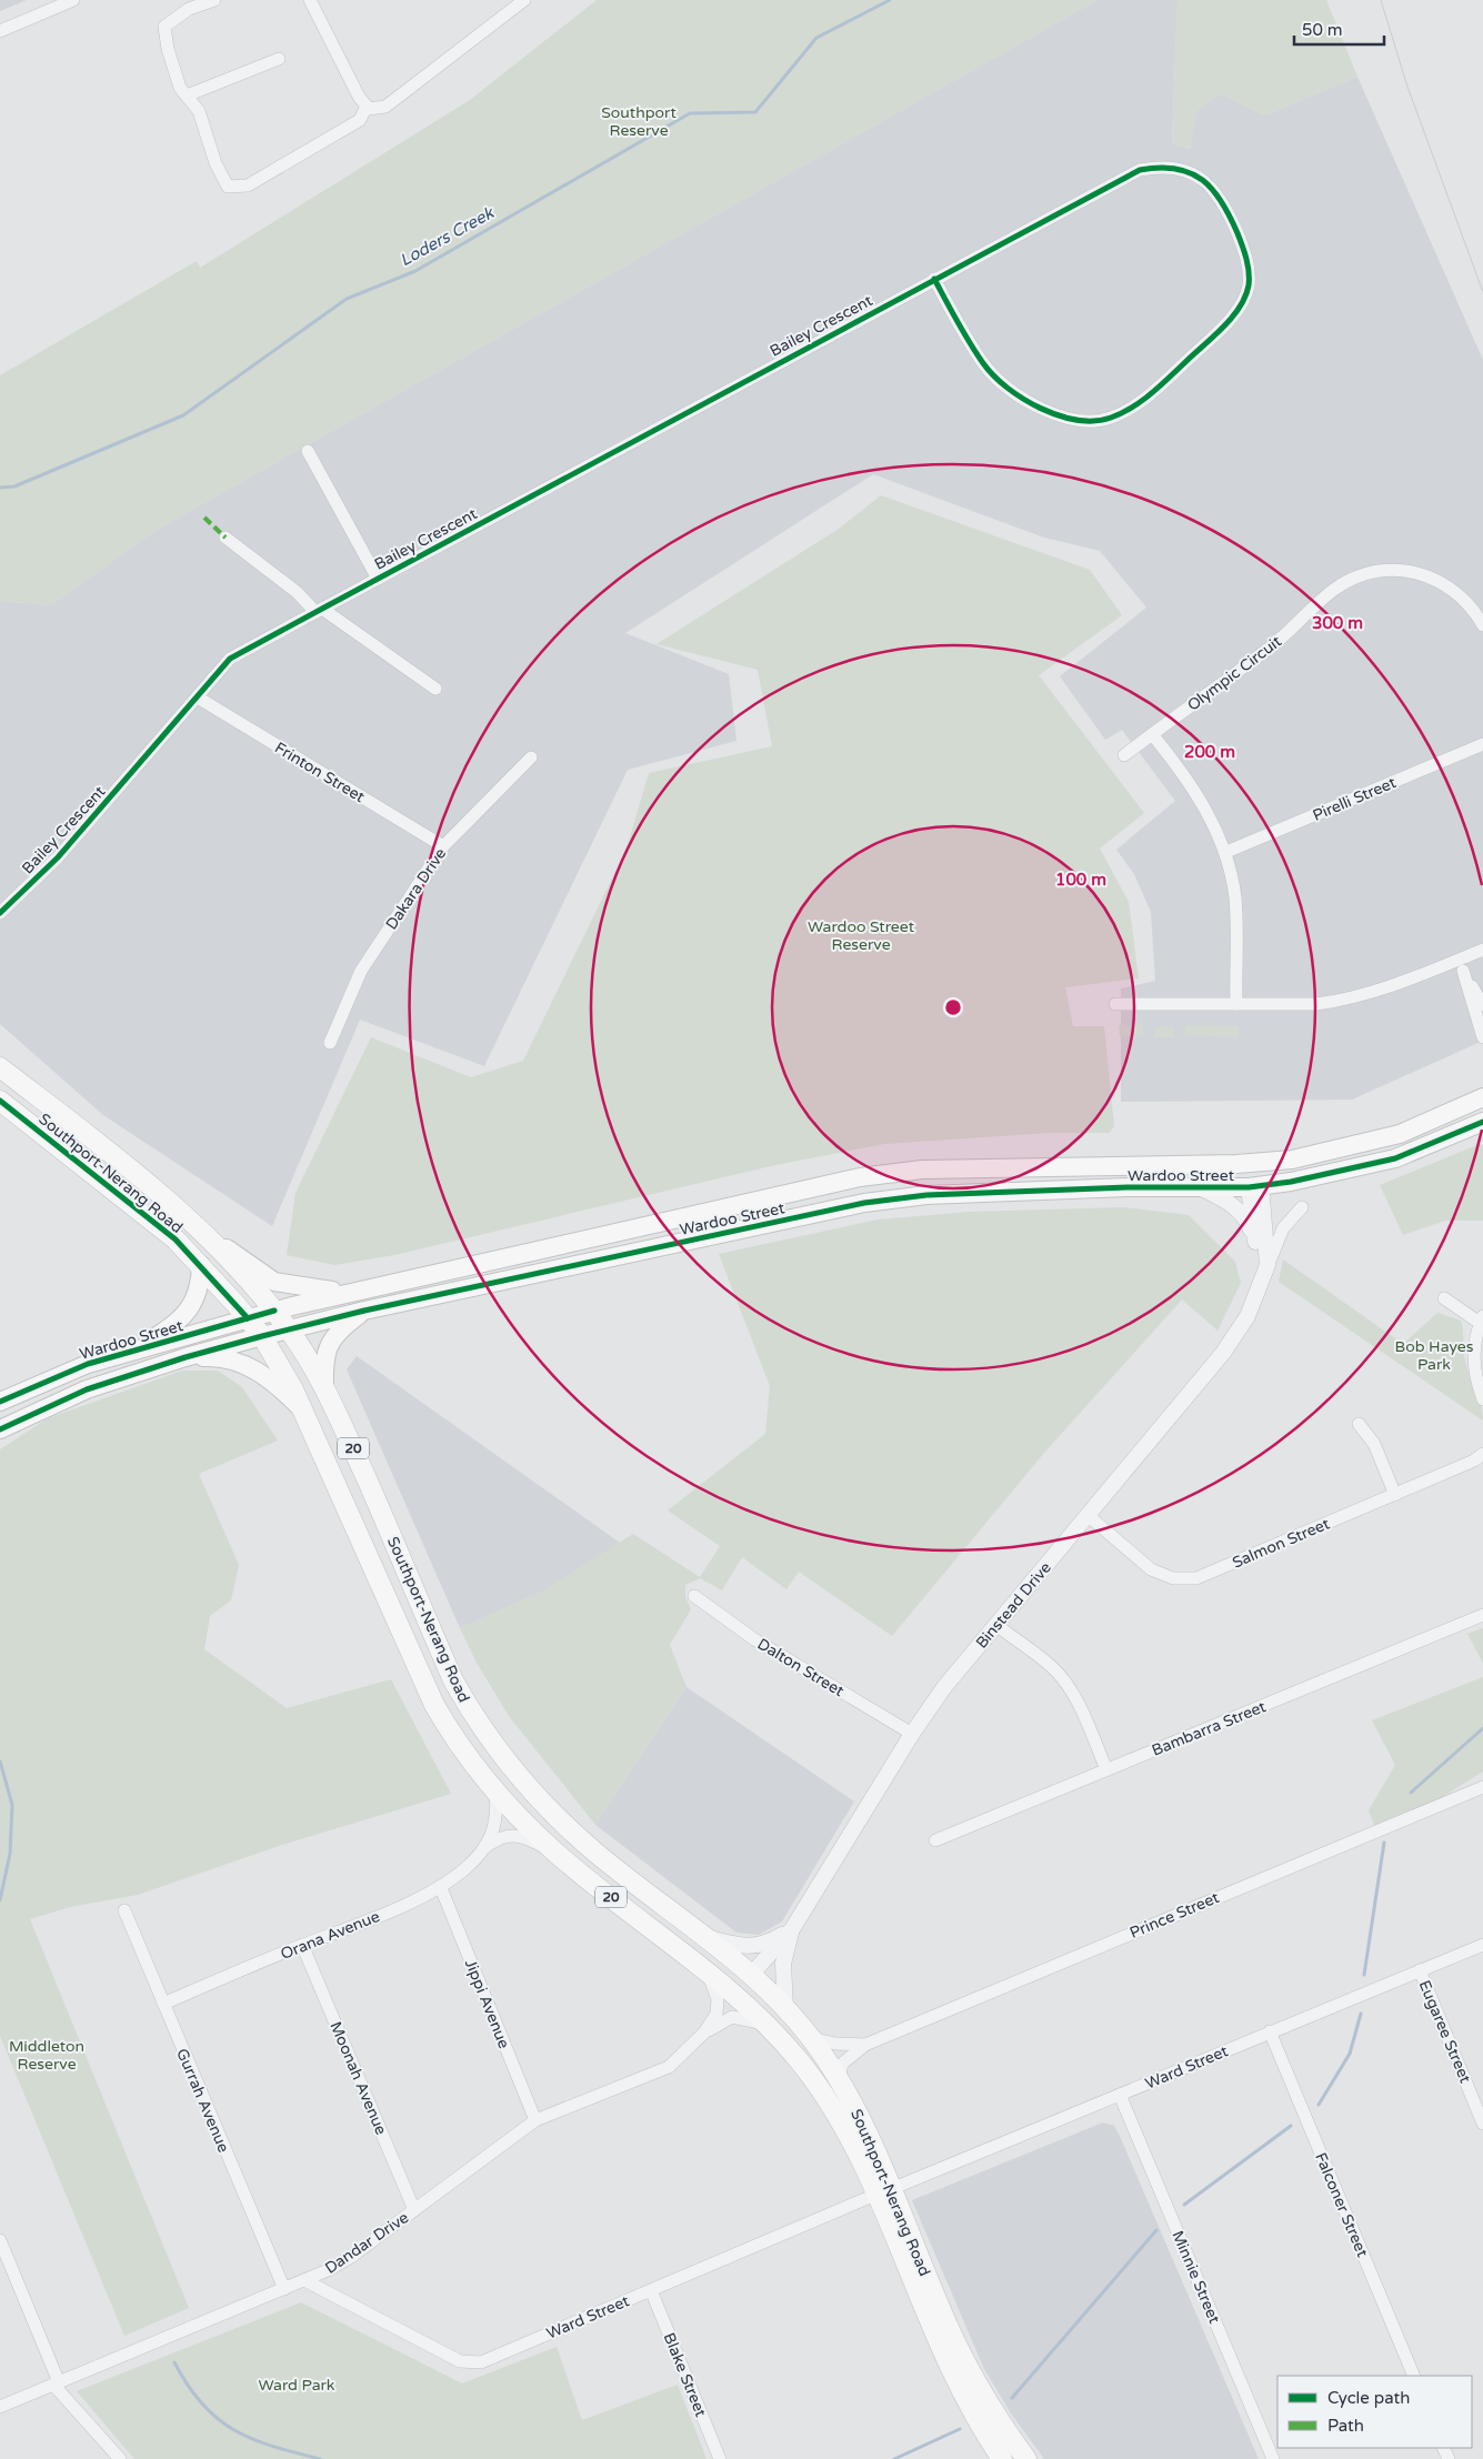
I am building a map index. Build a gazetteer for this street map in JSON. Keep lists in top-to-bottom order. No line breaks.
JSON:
{"streets":{"main road":["Southport-Nerang Road","Wardoo Street","20"],"street":["Bailey Crescent","Olympic Circuit","Frinton Street","Pirelli Street","Dakara Drive","Salmon Street","Binstead Drive","Dalton Street","Bambarra Street","Prince Street","Orana Avenue","Jippi Avenue","Eugaree Street","Ward Street","Moonah Avenue","Gurrah Avenue","Falconer Street","Dandar Drive","Minnie Street","Blake Street"]},"crossings":[["Bailey Crescent","Frinton Street"],["Frinton Street","Dakara Drive"],["Southport-Nerang Road","Wardoo Street"],["Southport-Nerang Road","20"],["Southport-Nerang Road","Binstead Drive"],["Southport-Nerang Road","Prince Street"],["Southport-Nerang Road","Orana Avenue"],["Southport-Nerang Road","Ward Street"],["Southport-Nerang Road","Dandar Drive"],["Wardoo Street","Binstead Drive"],["Salmon Street","Binstead Drive"],["Binstead Drive","Dalton Street"],["Orana Avenue","Jippi Avenue"],["Orana Avenue","Moonah Avenue"],["Orana Avenue","Gurrah Avenue"],["Jippi Avenue","Dandar Drive"],["Eugaree Street","Ward Street"],["Ward Street","Falconer Street"],["Ward Street","Dandar Drive"],["Ward Street","Minnie Street"],["Ward Street","Blake Street"],["Moonah Avenue","Dandar Drive"],["Gurrah Avenue","Dandar Drive"]],"water":["Loders Creek"],"parks":["Southport Reserve","Wardoo Street Reserve","Bob Hayes Park","Middleton Reserve","Ward Park"],"legend":["Cycle path","Path"],"scale_bar":"50 m","rings":["300 m","200 m","100 m"]}
